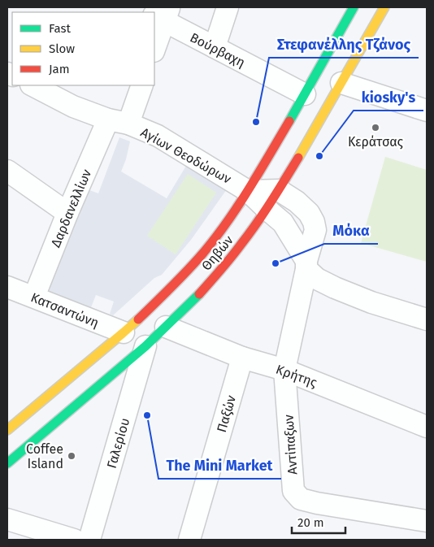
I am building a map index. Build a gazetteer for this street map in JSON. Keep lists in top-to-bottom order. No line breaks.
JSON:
{"streets":{"main road":["Θηβών"],"street":["Βούρβαχη","Αγίων Θεοδώρων","Δαρδανελλίων","Κατσαντώνη","Κρήτης","Παξών","Γαλερίου","Αντίπαξων"]},"crossings":[["Βούρβαχη","Θηβών"],["Αγίων Θεοδώρων","Δαρδανελλίων"],["Αγίων Θεοδώρων","Θηβών"],["Δαρδανελλίων","Κατσαντώνη"],["Θηβών","Κατσαντώνη"],["Θηβών","Κρήτης"],["Θηβών","Γαλερίου"],["Θηβών","Αντίπαξων"],["Κρήτης","Παξών"],["Κρήτης","Αντίπαξων"]],"places":["Στεφανέλλης Τζάνος","Κεράτσας","kiosky's","Μόκα","The Mini Market","Coffee Island"],"legend":["Fast","Slow","Jam"],"scale_bar":"20 m"}
